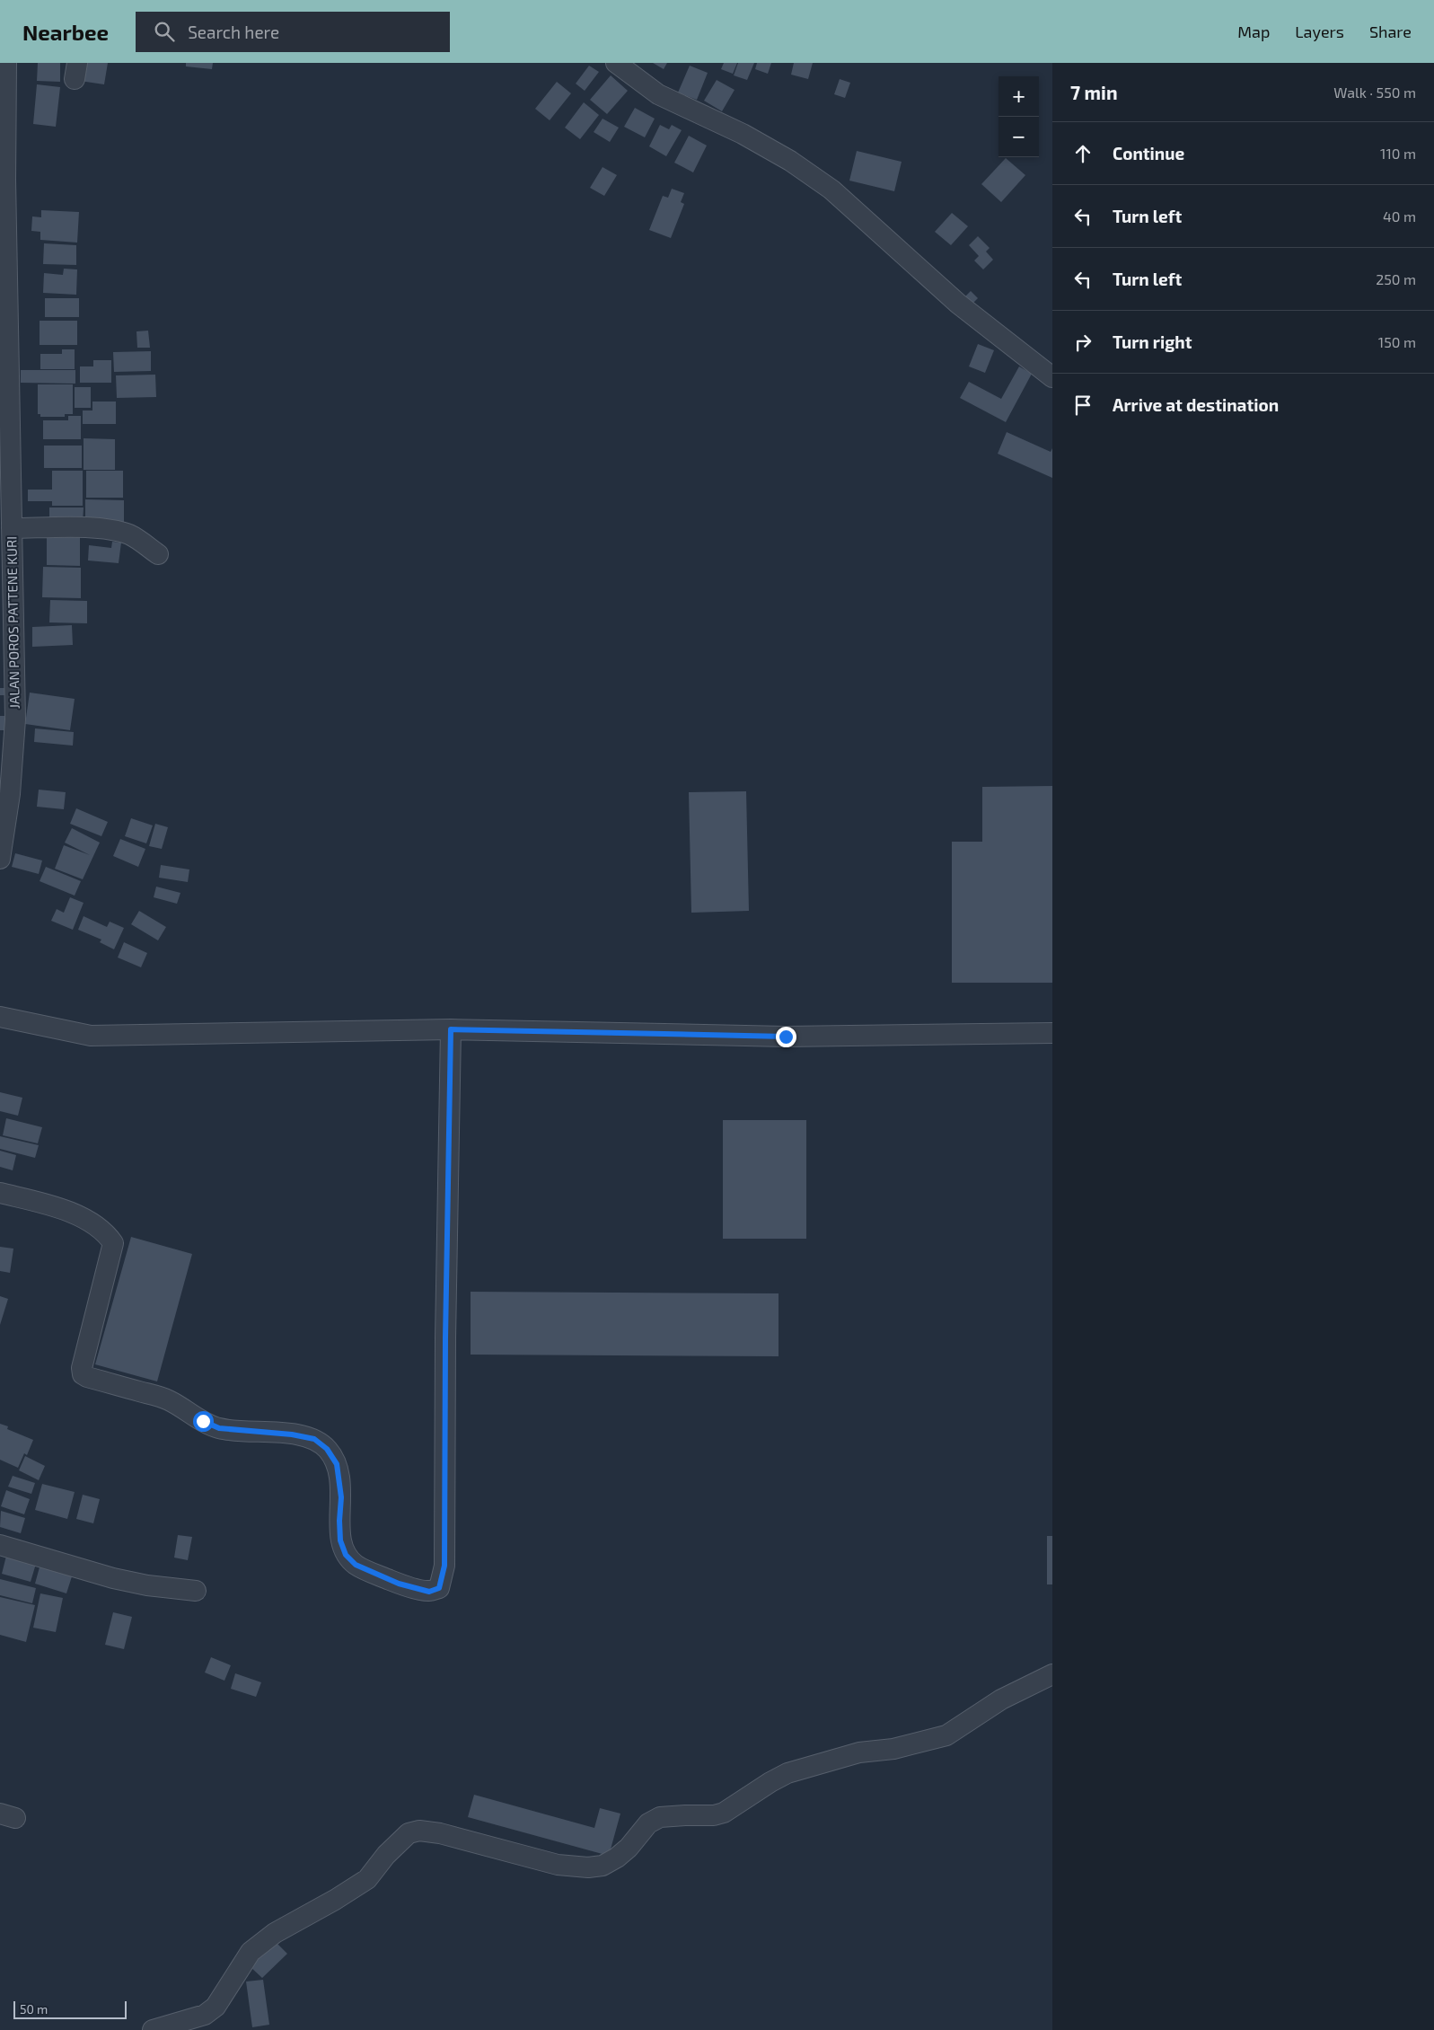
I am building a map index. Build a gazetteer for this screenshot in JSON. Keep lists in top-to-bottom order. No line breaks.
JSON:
{"streets":{"street":["JALAN POROS PATTENE KURI"]},"scale_bar":"50 m","page":{"header":"Nearbee","search":"Search here","nav":["Map","Layers","Share"],"heading":["7 min","Walk · 550 m"],"map_buttons":["+","−"],"list":[["Continue","110 m"],["Turn left","40 m"],["Turn left","250 m"],["Turn right","150 m"],"Arrive at destination"],"scale":"50 m"}}
